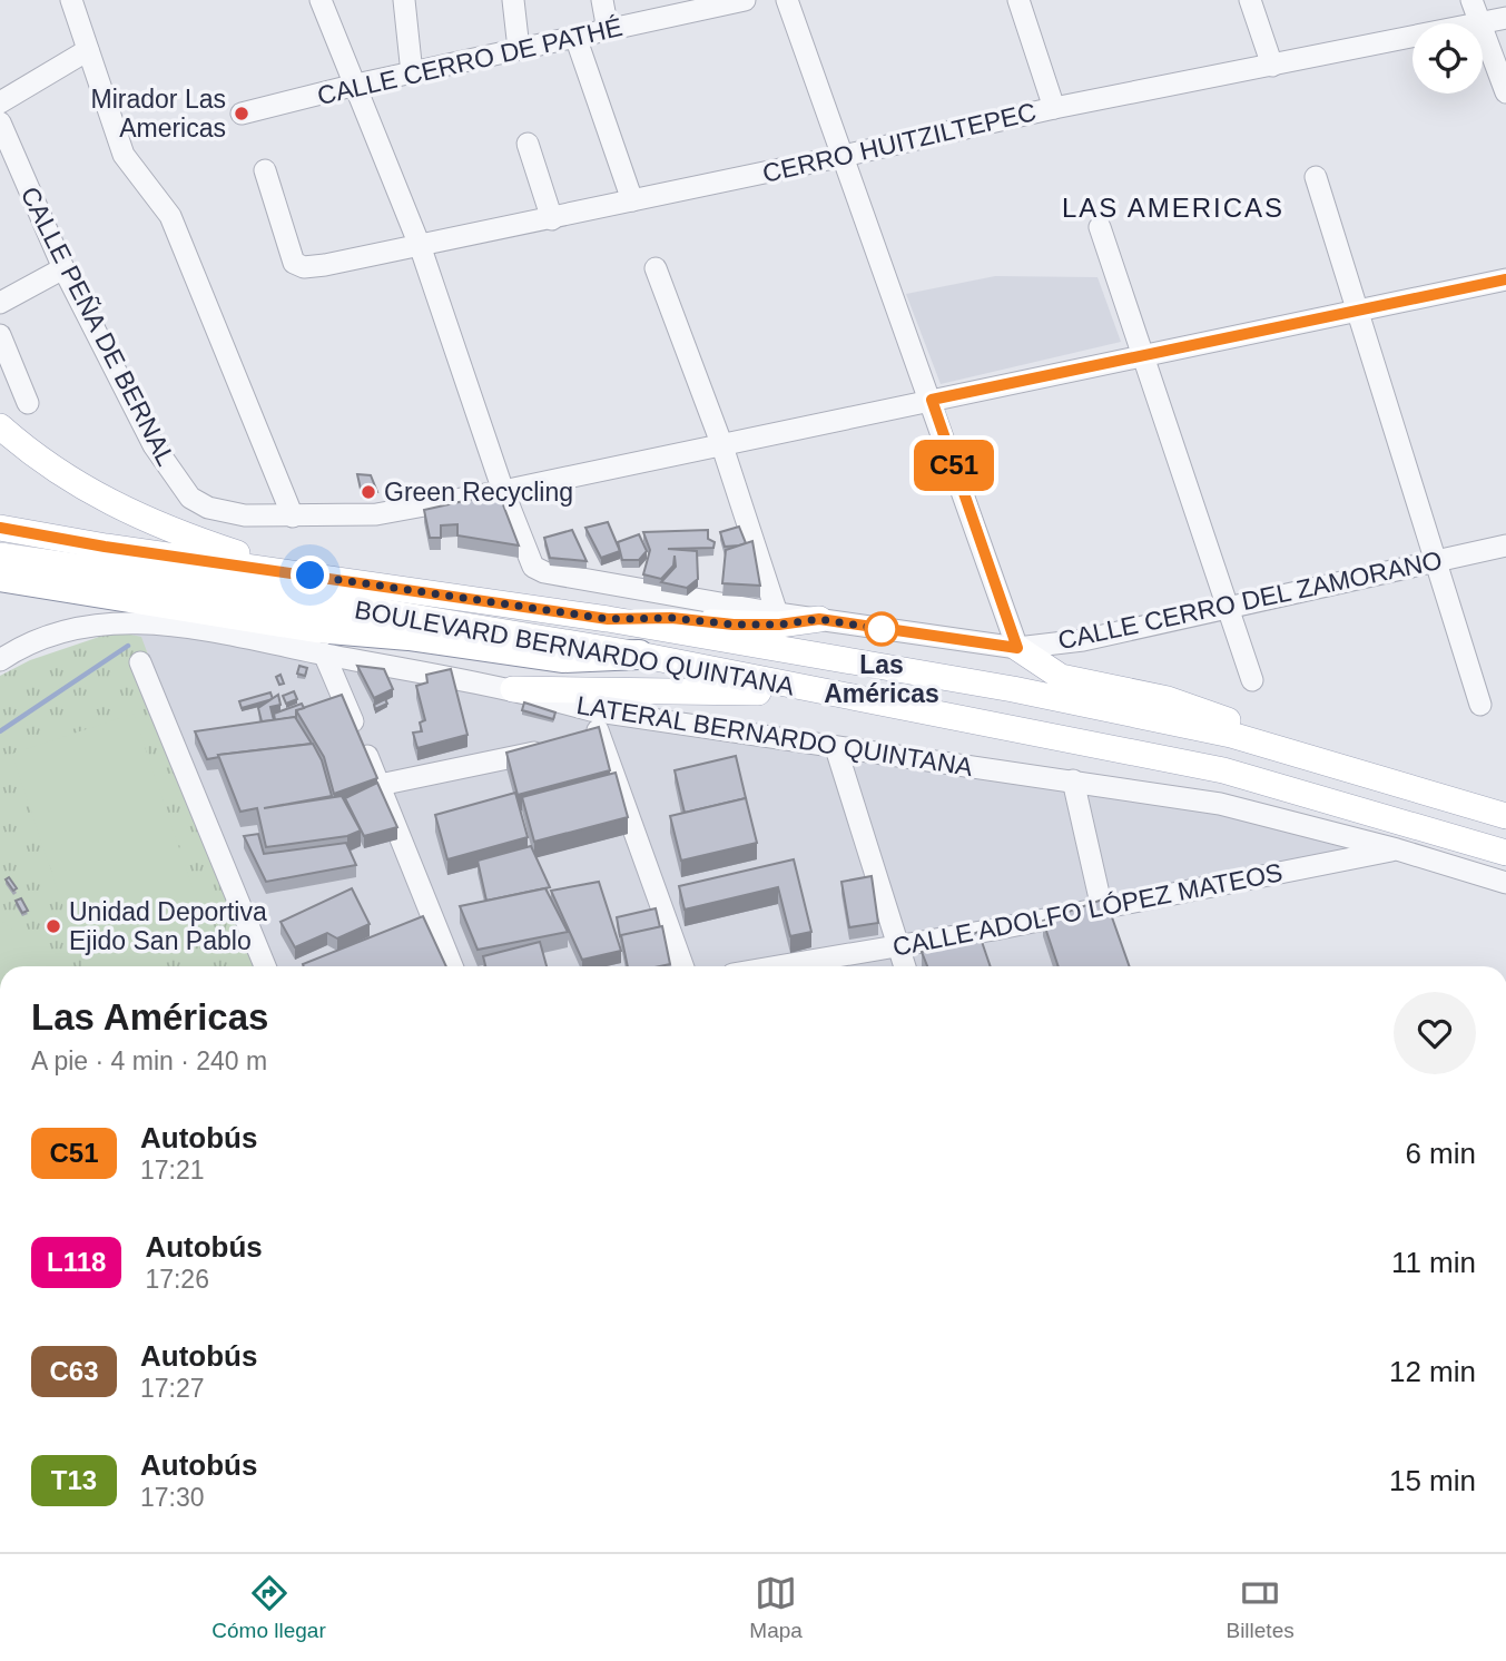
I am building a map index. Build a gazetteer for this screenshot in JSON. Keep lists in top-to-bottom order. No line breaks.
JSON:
{"streets":{"main road":["BOULEVARD BERNARDO QUINTANA"],"street":["CALLE CERRO DE PATHÉ","CERRO HUITZILTEPEC","CALLE PEÑA DE BERNAL","CALLE CERRO DEL ZAMORANO","LATERAL BERNARDO QUINTANA","CALLE ADOLFO LÓPEZ MATEOS"]},"crossings":[["LATERAL BERNARDO QUINTANA","CALLE ADOLFO LÓPEZ MATEOS"]],"districts":["LAS AMERICAS"],"places":["Mirador Las Americas","Green Recycling","Las Américas","Unidad Deportiva Ejido San Pablo"],"lines":["bus line C51"],"page":{"on_map":"C51","heading":["Las Américas","A pie · 4 min · 240 m"],"list":[{"mark":"C51","name":"Autobús","note":"17:21","value":"6 min"},{"mark":"L118","name":"Autobús","note":"17:26","value":"11 min"},{"mark":"C63","name":"Autobús","note":"17:27","value":"12 min"},{"mark":"T13","name":"Autobús","note":"17:30","value":"15 min"}],"tabs":["Cómo llegar","Mapa","Billetes"]}}
